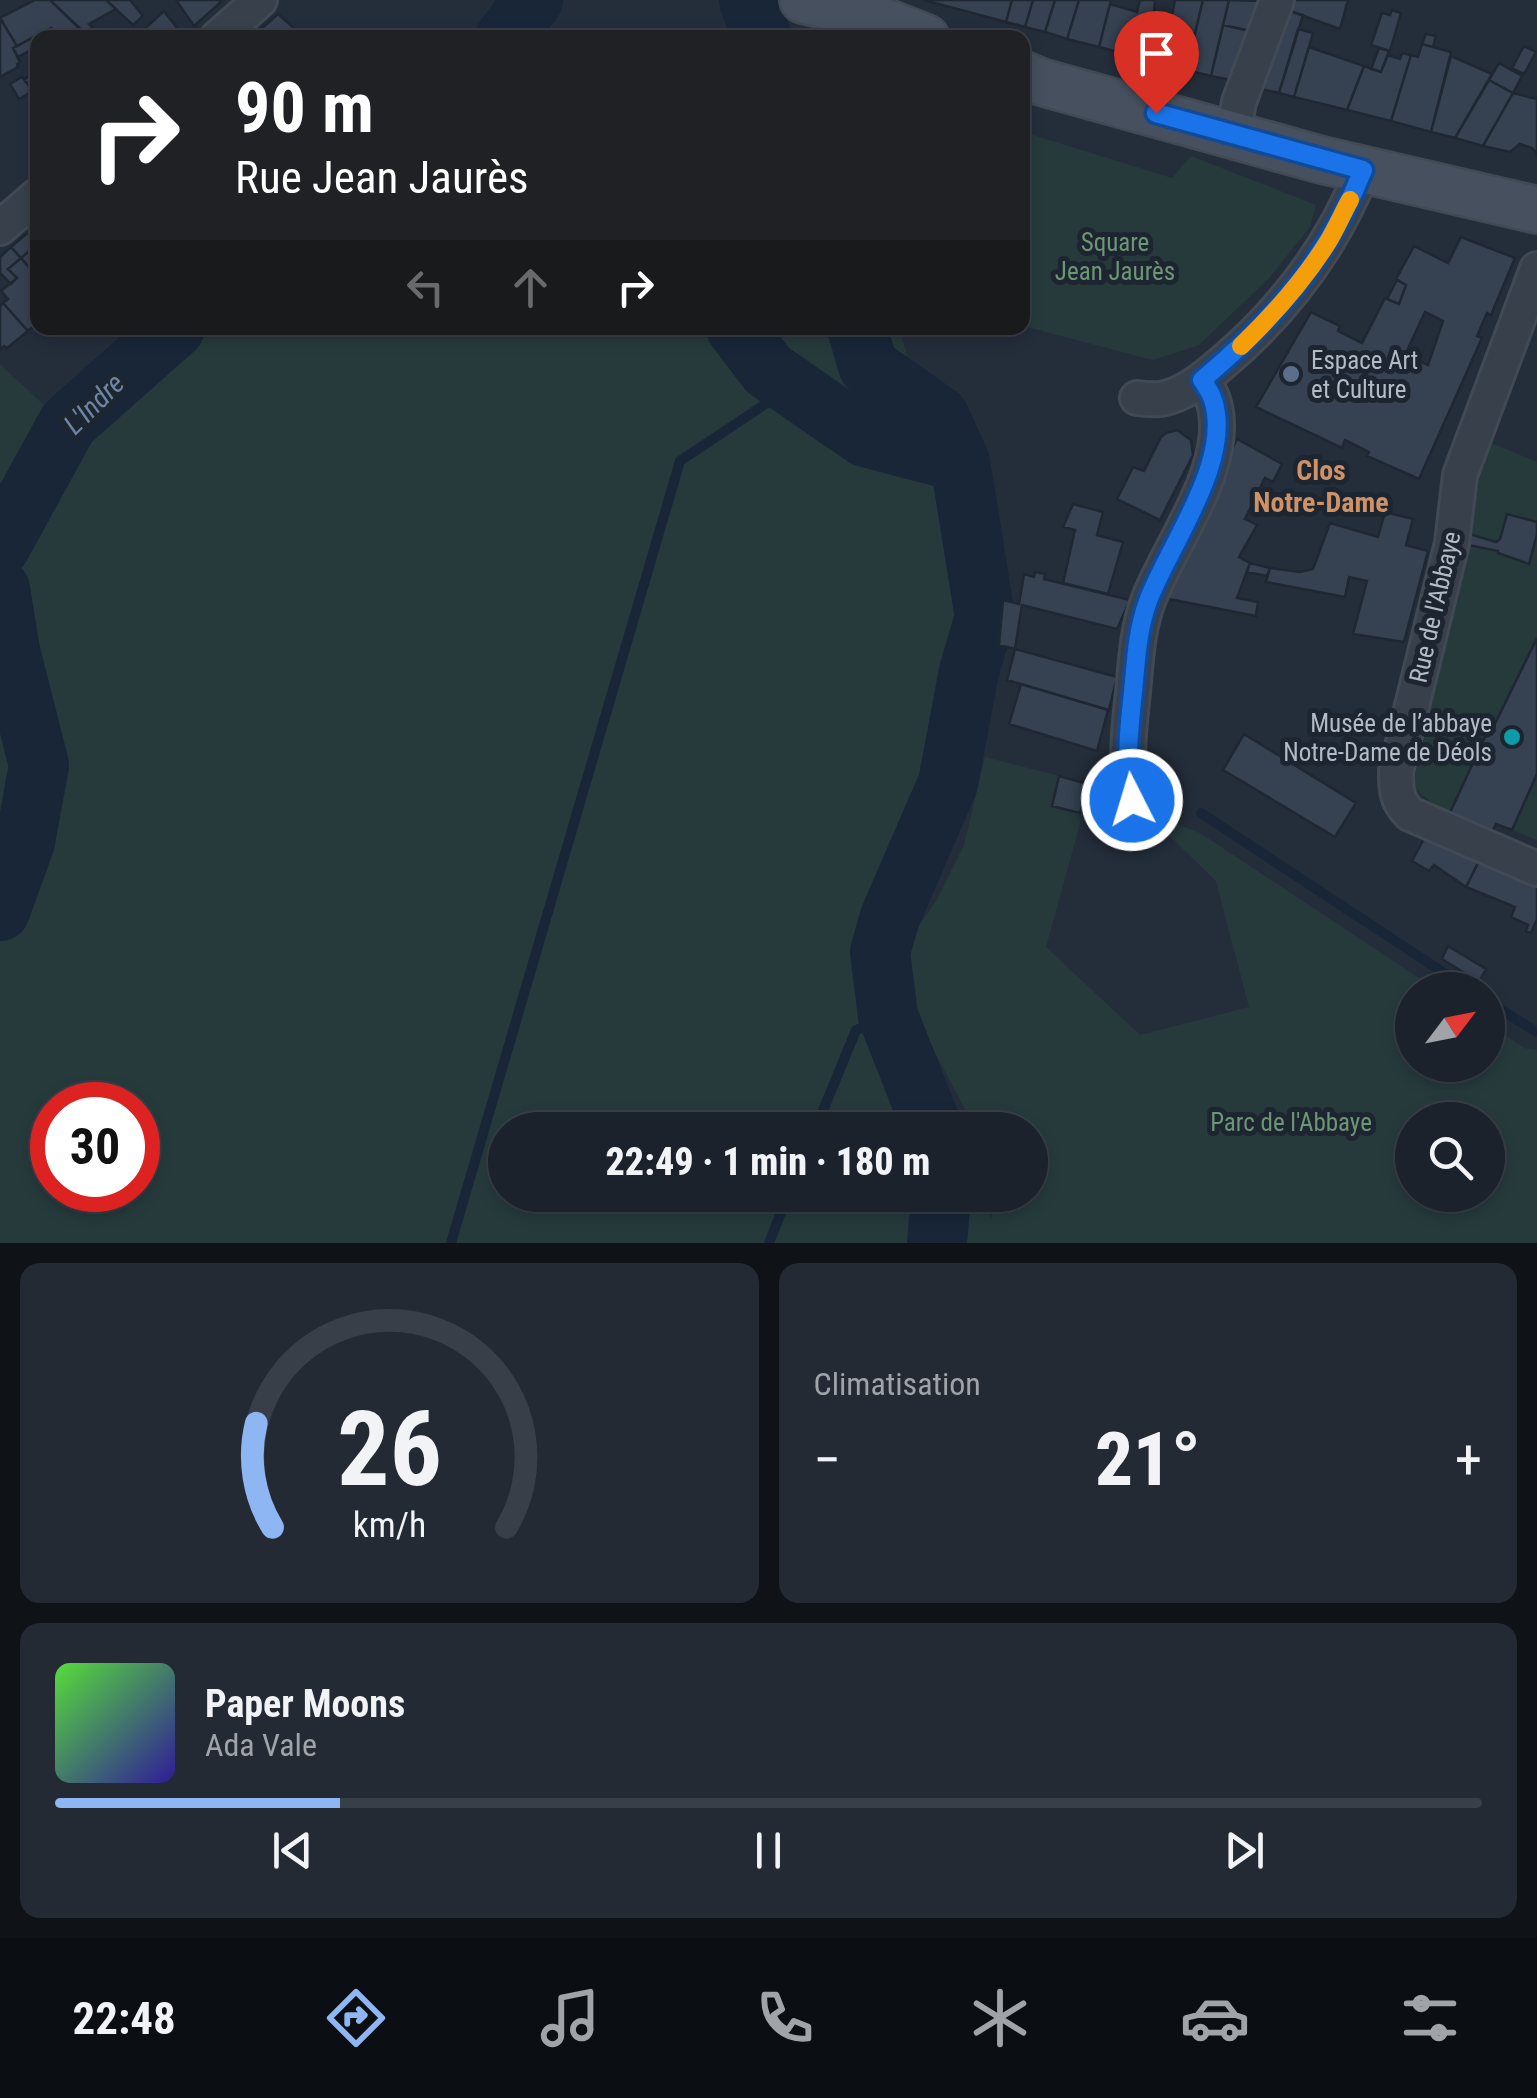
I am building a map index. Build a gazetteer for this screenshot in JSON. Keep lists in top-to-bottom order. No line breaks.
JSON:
{"streets":{"street":["Rue de l'Abbaye"]},"districts":["Clos Notre-Dame"],"water":["L'Indre"],"parks":["Square Jean Jaurès","Parc de l'Abbaye"],"places":["Espace Art et Culture","Musée de l’abbaye Notre-Dame de Déols"],"north":"top right","page":{"turn":["90 m","Rue Jean Jaurès"],"limit":"30","trip":"22:49 · 1 min · 180 m","tile":"Climatisation","heat":["−","21°","+"],"song":["Paper Moons","Ada Vale"],"tabs":"22:48","gauge":["26","km/h"]}}
